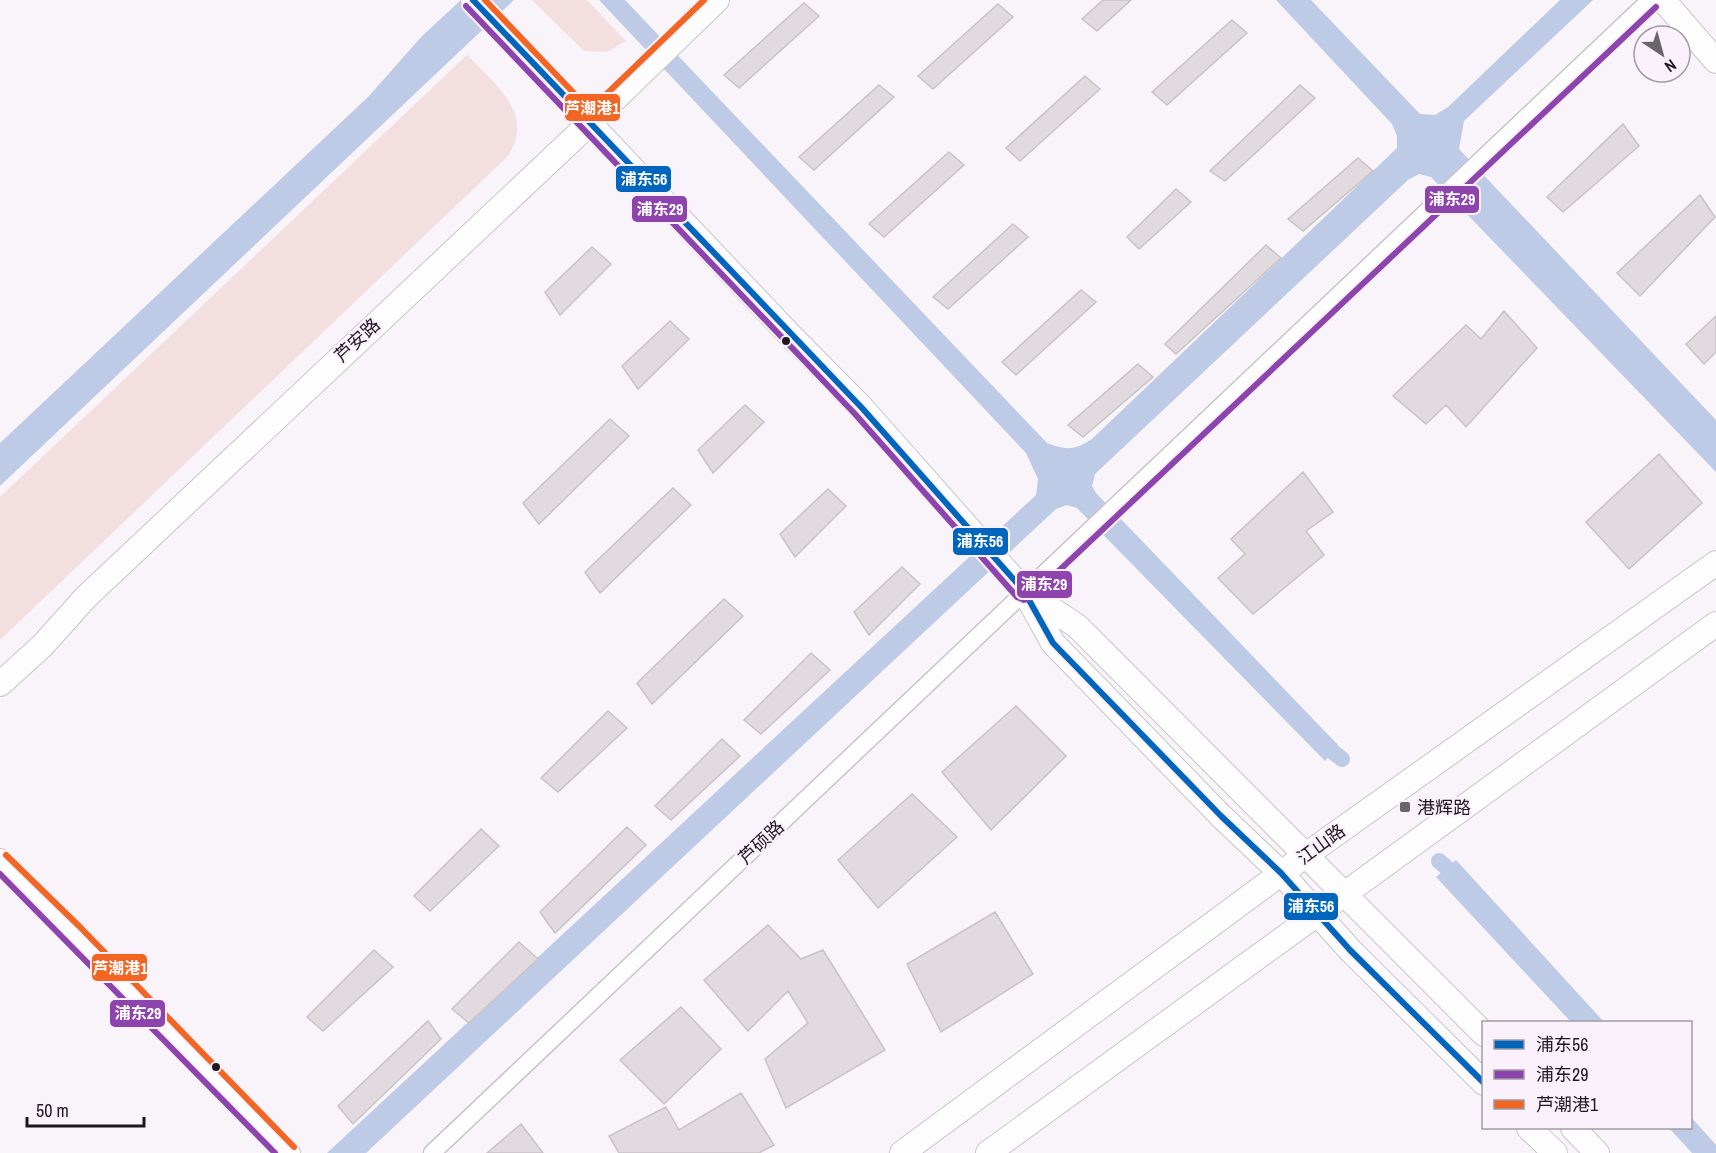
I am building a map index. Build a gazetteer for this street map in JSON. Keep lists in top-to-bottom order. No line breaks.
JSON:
{"streets":{"main road":["芦安路","江山路"],"street":["芦硕路"]},"places":{"transit":["港辉路"]},"lines":["transit line 浦东56","transit line 芦潮港1","transit line 浦东29"],"legend":["浦东56","浦东29","芦潮港1"],"scale_bar":"50 m","north":"bottom right"}
